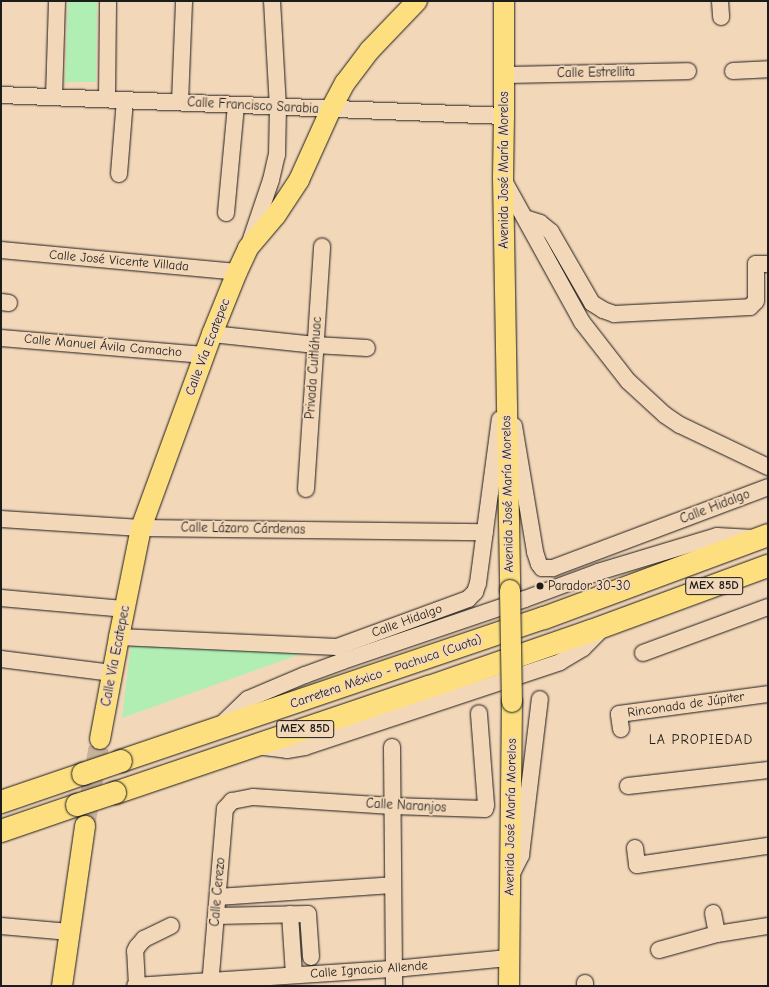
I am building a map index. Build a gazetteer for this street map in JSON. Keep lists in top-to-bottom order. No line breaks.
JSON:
{"streets":{"highway":["MEX 85D","Carretera México - Pachuca (Cuota)"],"main road":["Avenida José María Morelos","Calle Vía Ecatepec"],"street":["Calle Estrellita","Calle Francisco Sarabia","Calle José Vicente Villada","Calle Manuel Ávila Camacho","Privada Cuitláhuac","Calle Hidalgo","Calle Lázaro Cárdenas","Rinconada de Júpiter","Calle Naranjos","Calle Cerezo","Calle Ignacio Allende"]},"crossings":[["Calle Estrellita","Avenida José María Morelos"],["Calle Francisco Sarabia","Avenida José María Morelos"],["Calle Francisco Sarabia","Calle Vía Ecatepec"],["Avenida José María Morelos","Calle Hidalgo"],["Avenida José María Morelos","Calle Ignacio Allende"],["Calle José Vicente Villada","Calle Vía Ecatepec"],["Calle Manuel Ávila Camacho","Calle Vía Ecatepec"],["Calle Vía Ecatepec","Calle Hidalgo"],["Calle Vía Ecatepec","Calle Lázaro Cárdenas"],["Calle Hidalgo","Calle Lázaro Cárdenas"],["Calle Naranjos","Calle Cerezo"],["Calle Cerezo","Calle Ignacio Allende"]],"districts":["LA PROPIEDAD"],"places":["Parador 30-30"]}
